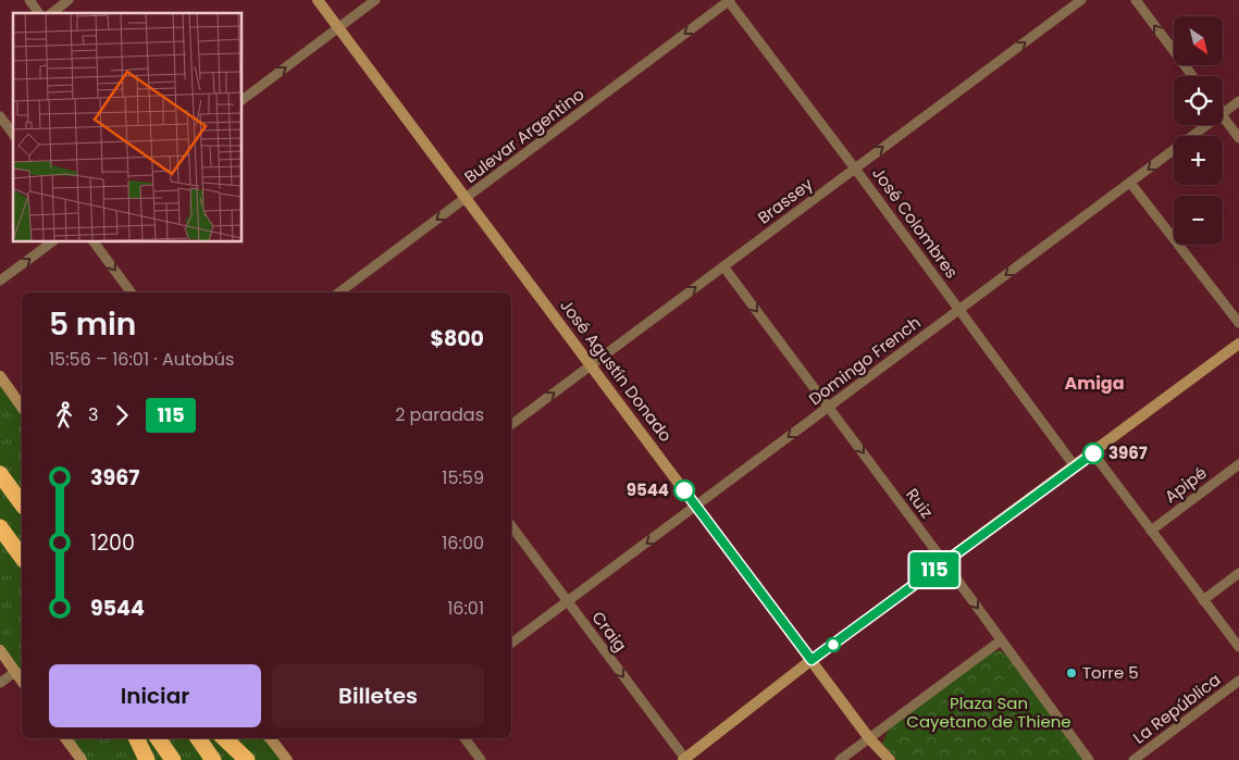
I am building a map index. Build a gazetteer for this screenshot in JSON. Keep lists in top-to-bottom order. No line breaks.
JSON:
{"streets":{"street":["Bulevar Argentino","Brassey","José Colombres","Domingo French","José Agustín Donado","Apipé","Ruiz","Craig","La República"]},"crossings":[["Bulevar Argentino","José Colombres"],["Bulevar Argentino","José Agustín Donado"],["Brassey","José Colombres"],["Brassey","José Agustín Donado"],["Brassey","Ruiz"],["José Colombres","Domingo French"],["Domingo French","José Agustín Donado"],["Domingo French","Ruiz"],["Domingo French","Craig"]],"one_way":["Bulevar Argentino","Brassey","Domingo French","Ruiz","Craig"],"districts":["Amiga"],"parks":["Plaza San Cayetano de Thiene"],"places":["3967","9544","Torre 5"],"lines":["bus line 115"],"north":"bottom right","page":{"on_map":"115","map_buttons":["+","−"],"heading":["5 min","15:56 – 16:01 · Autobús","$800"],"legs":["3","115","2 paradas"],"list":[{"name":"3967","value":"15:59"},{"name":"1200","value":"16:00"},{"name":"9544","value":"16:01"}],"buttons":["Iniciar","Billetes"]}}
